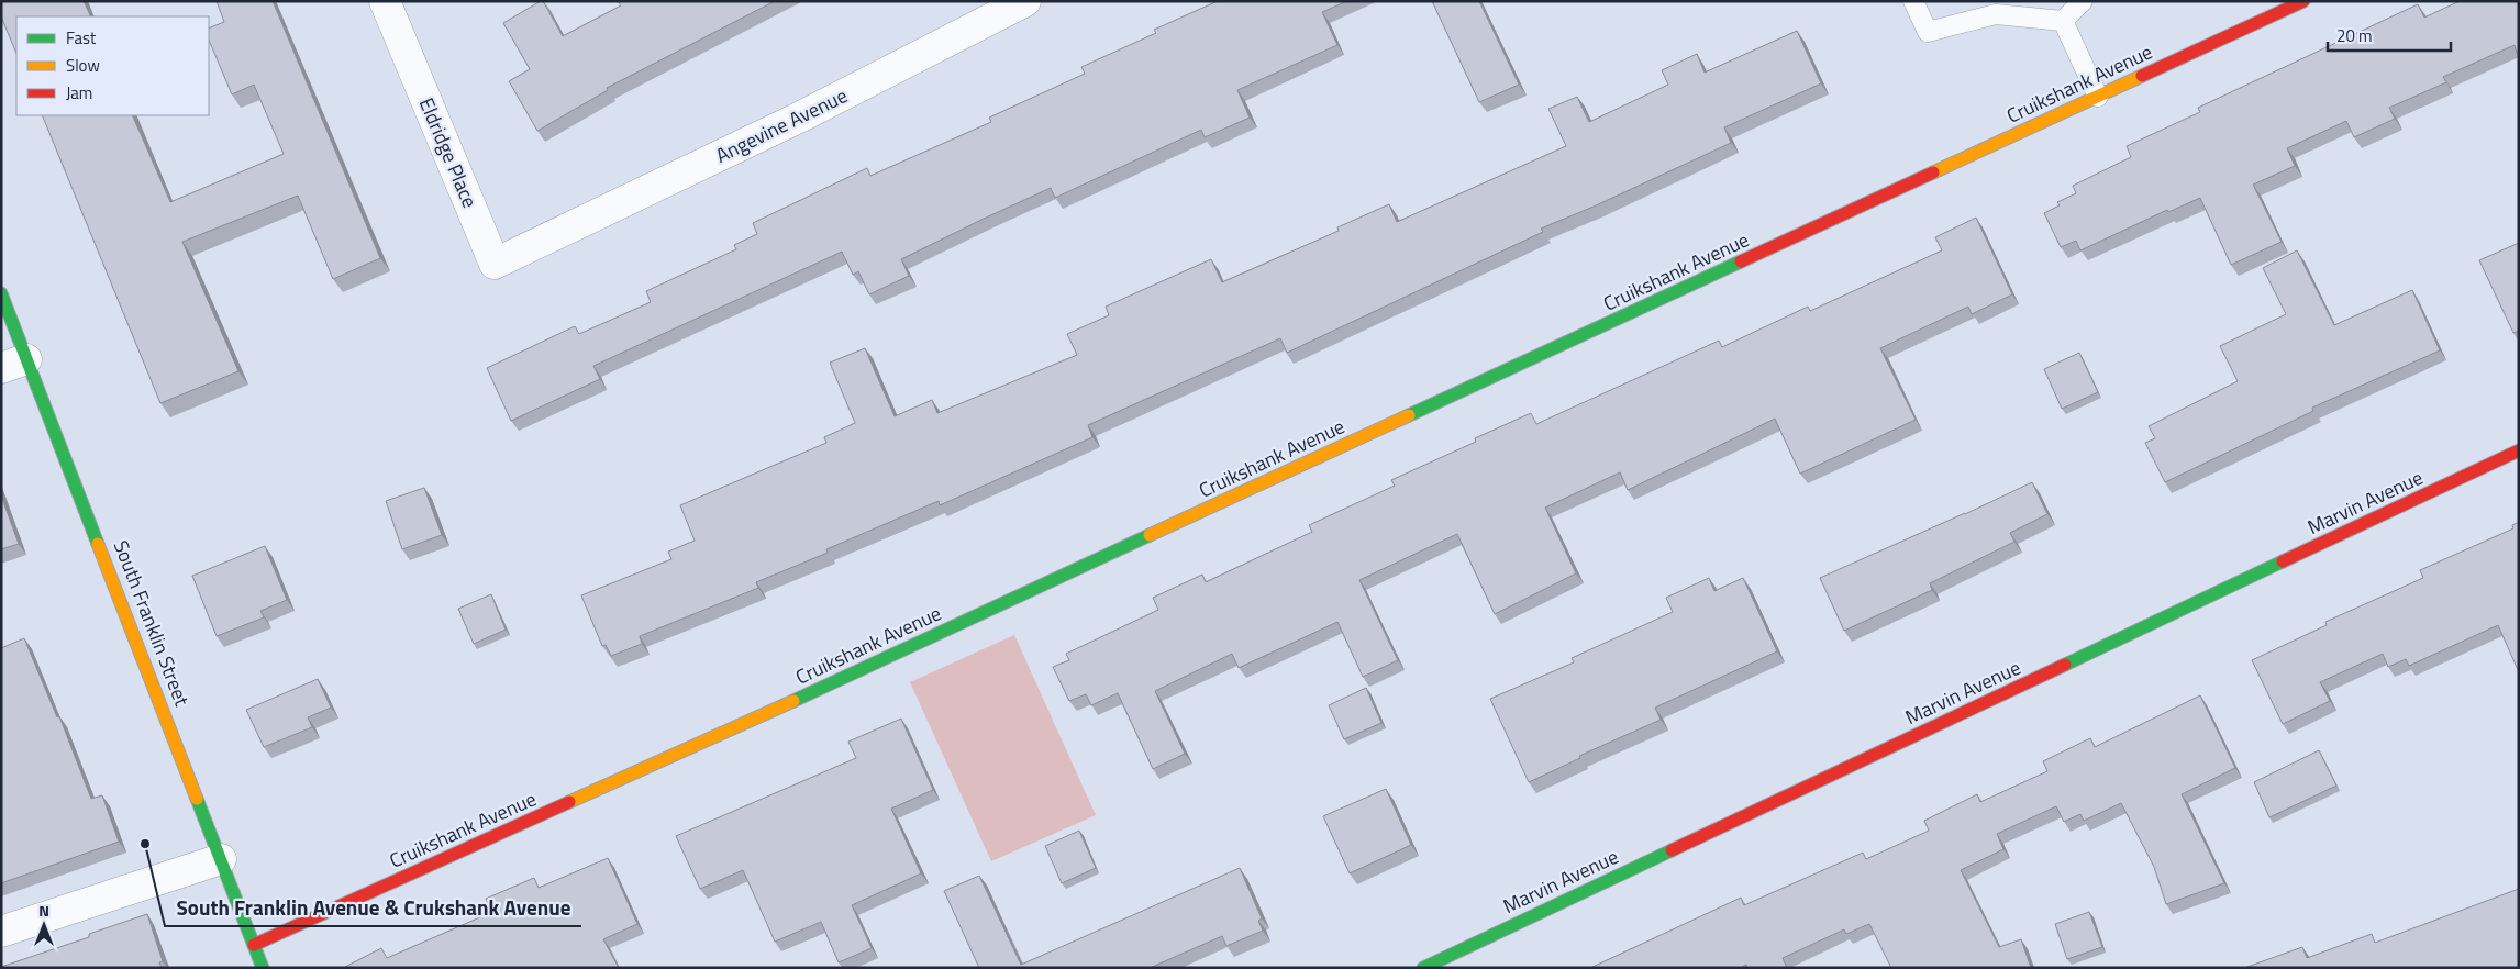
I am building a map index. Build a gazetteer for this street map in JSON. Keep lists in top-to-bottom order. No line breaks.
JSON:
{"streets":{"street":["Cruikshank Avenue","Angevine Avenue","Eldridge Place","Marvin Avenue","South Franklin Street"]},"crossings":[["Cruikshank Avenue","South Franklin Street"],["Angevine Avenue","Eldridge Place"]],"places":["South Franklin Avenue & Crukshank Avenue"],"legend":["Fast","Slow","Jam"],"scale_bar":"20 m","north":"top"}
